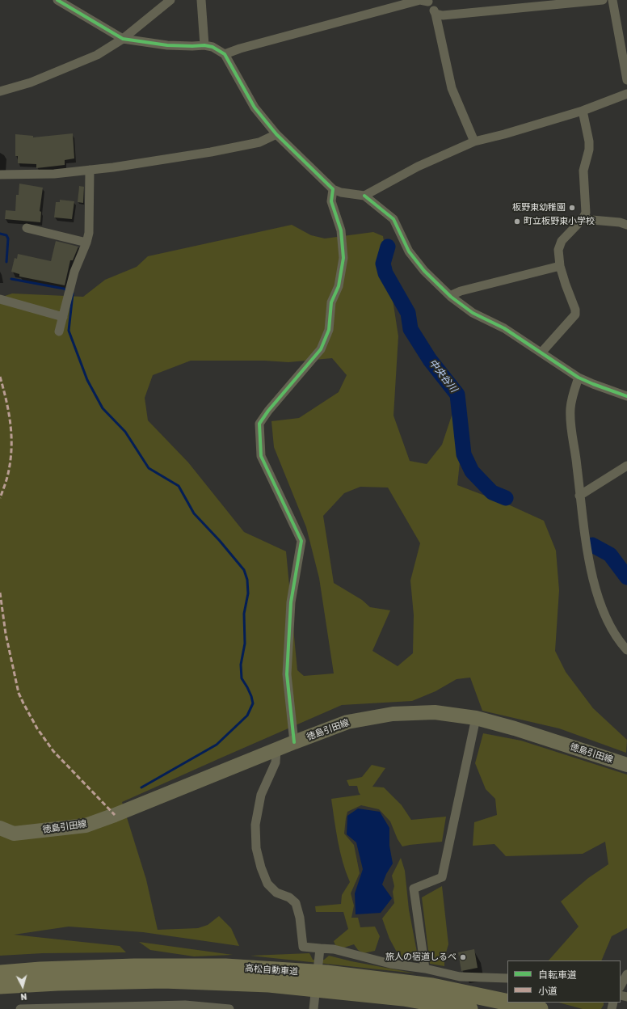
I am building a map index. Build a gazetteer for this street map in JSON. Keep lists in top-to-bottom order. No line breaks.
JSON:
{"streets":{"highway":["高松自動車道"],"main road":["徳島引田線"]},"water":["中央谷川"],"places":["板野東幼稚園","町立板野東小学校","旅人の宿道しるべ"],"legend":["自転車道","小道"],"north":"bottom"}
